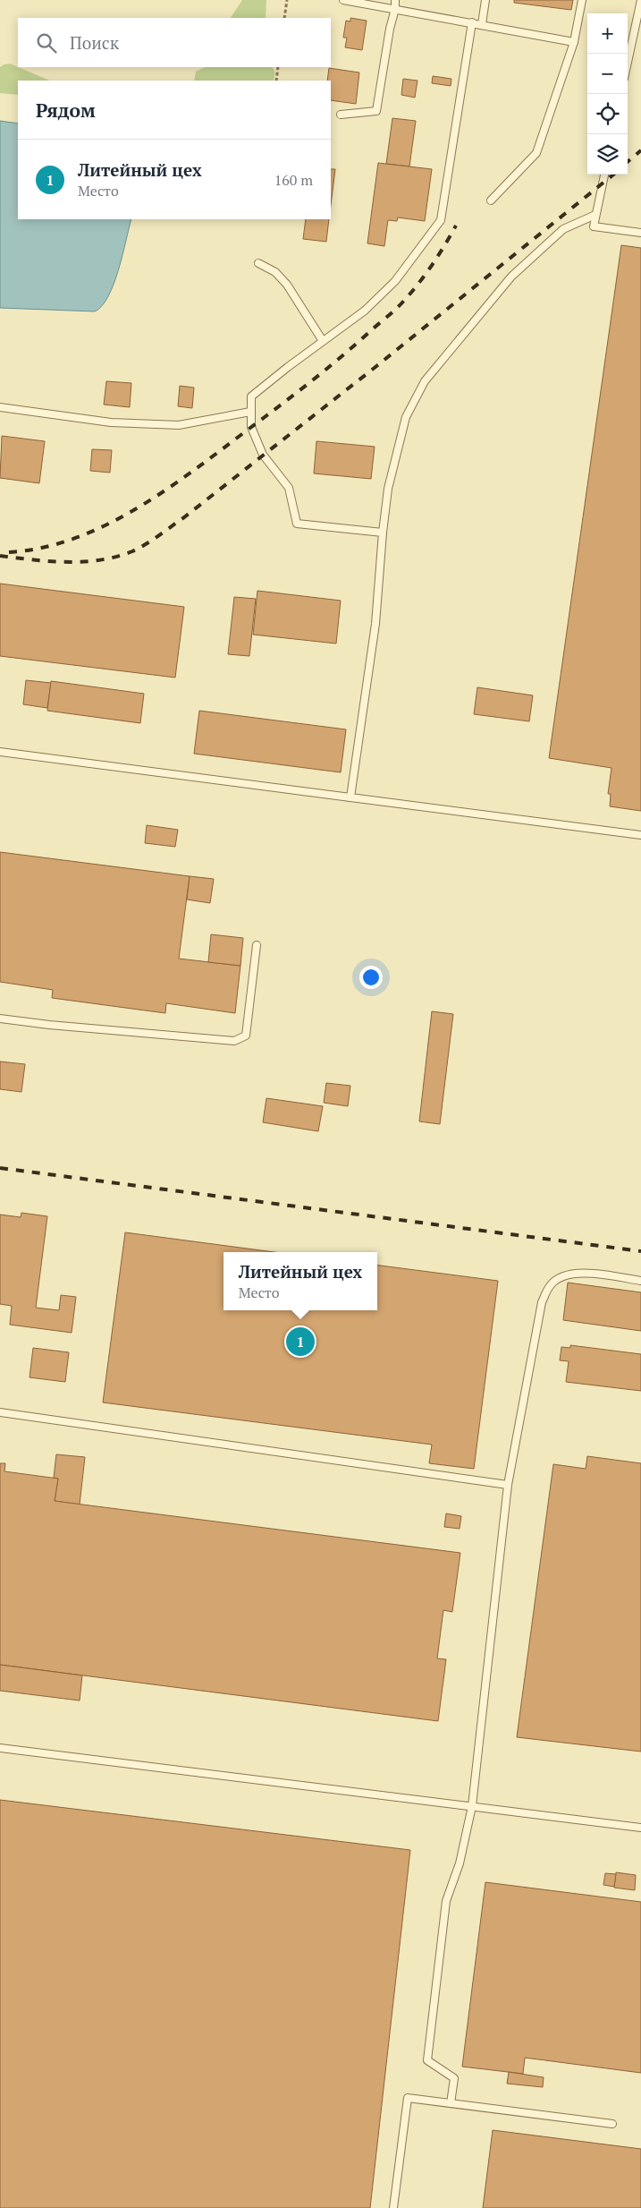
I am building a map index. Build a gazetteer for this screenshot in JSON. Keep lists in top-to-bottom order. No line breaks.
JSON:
{"page":{"map_buttons":["+","−"],"search":"Поиск","heading":"Рядом","list":[{"mark":"1","name":"Литейный цех","note":"Место","value":"160 m"}],"popup":["Литейный цех","Место"],"pins":"1"}}
